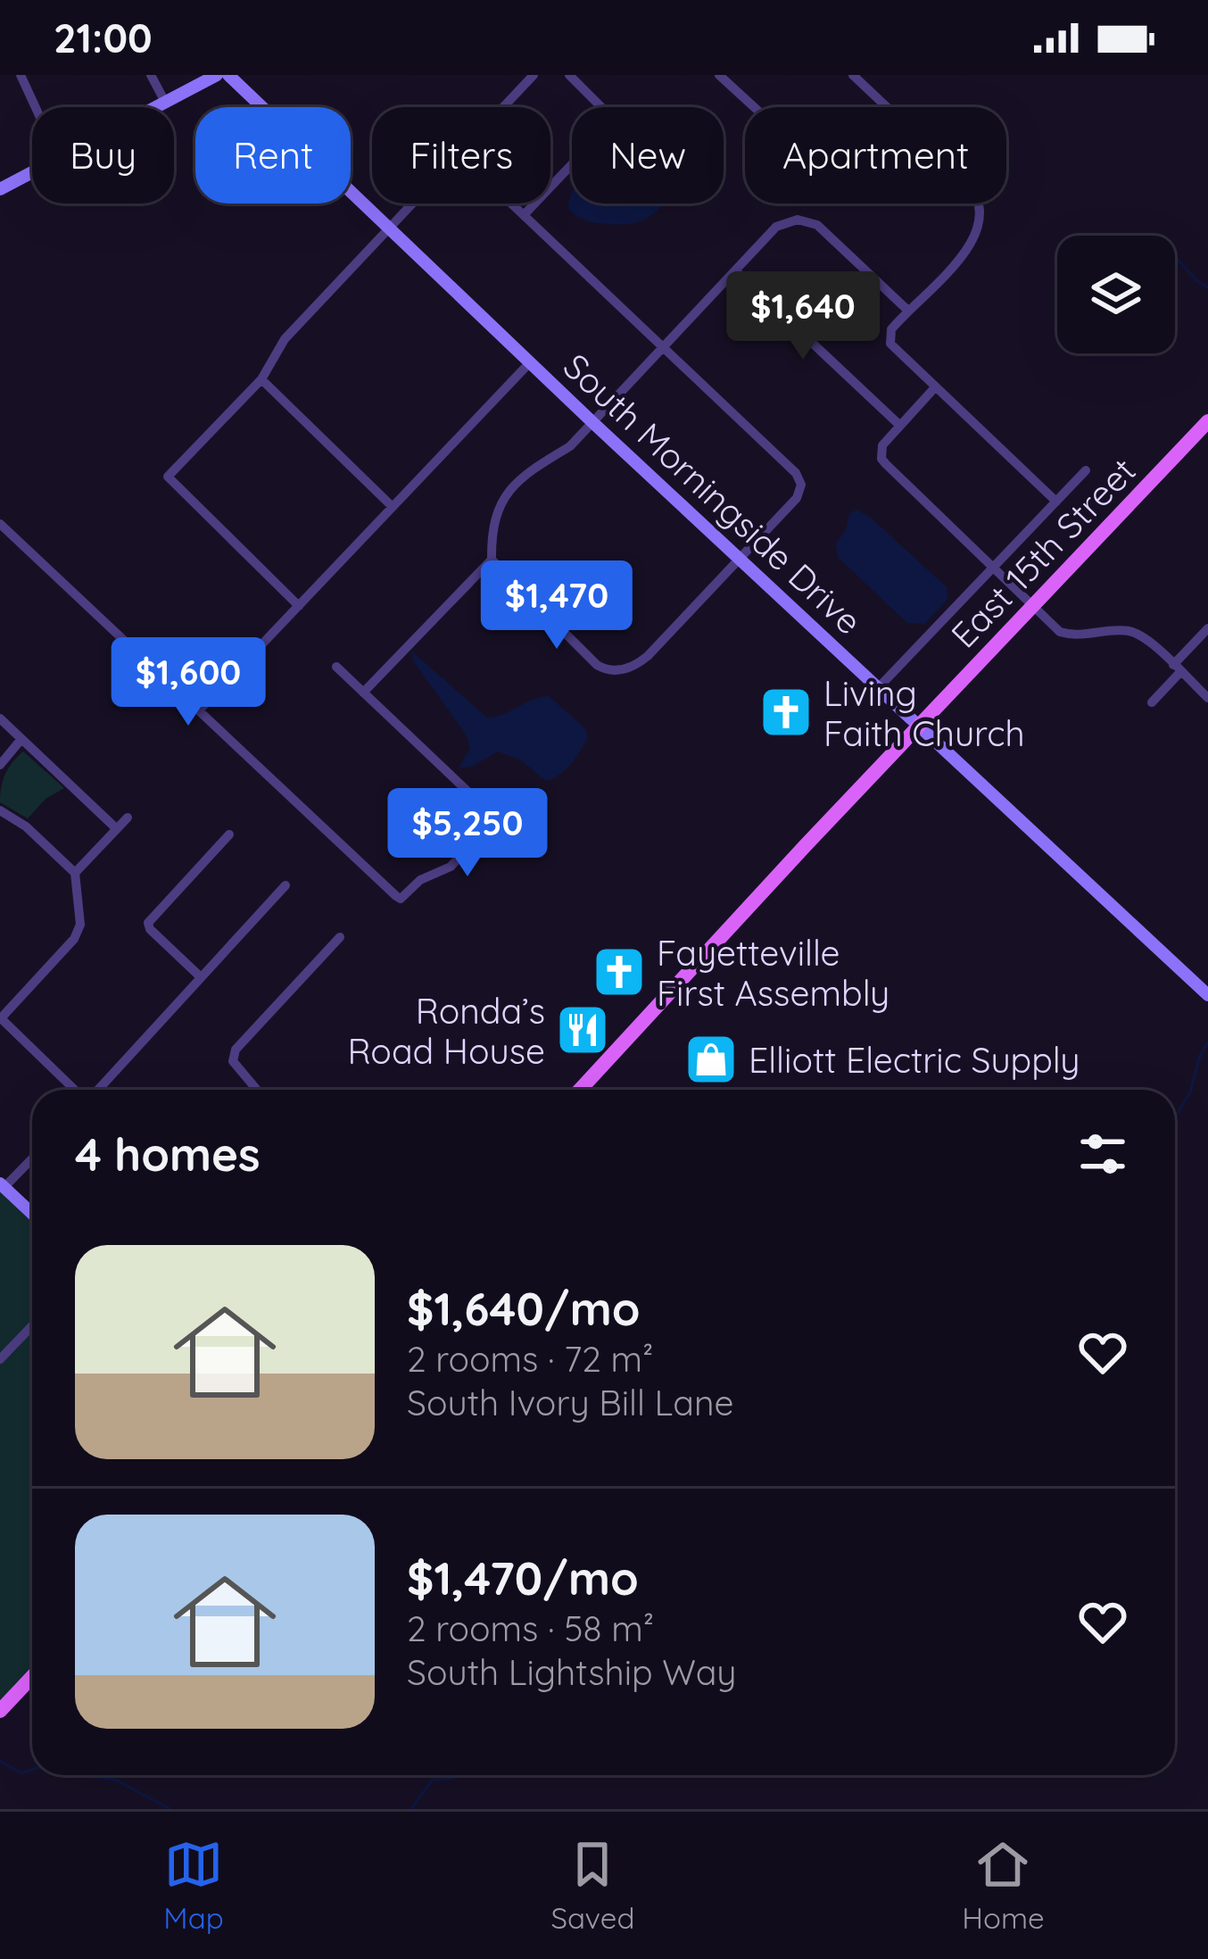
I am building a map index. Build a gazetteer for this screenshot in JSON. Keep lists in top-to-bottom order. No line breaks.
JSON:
{"streets":{"main road":["East 15th Street"],"street":["South Morningside Drive"]},"crossings":[["South Morningside Drive","East 15th Street"]],"places":{"church":["Living Faith Church","Fayetteville First Assembly"],"restaurant":["Ronda’s Road House"],"shop":["Elliott Electric Supply"]},"page":{"status":"21:00","chip":["Buy","Rent","Filters","New","Apartment"],"price":["$1,640","$1,470","$1,600","$5,250"],"heading":"4 homes","list":[{"name":"$1,640/mo","note":"2 rooms · 72 m² · South Ivory Bill Lane"},{"name":"$1,470/mo","note":"2 rooms · 58 m² · South Lightship Way"}],"tabs":["Map","Saved","Home"]}}
